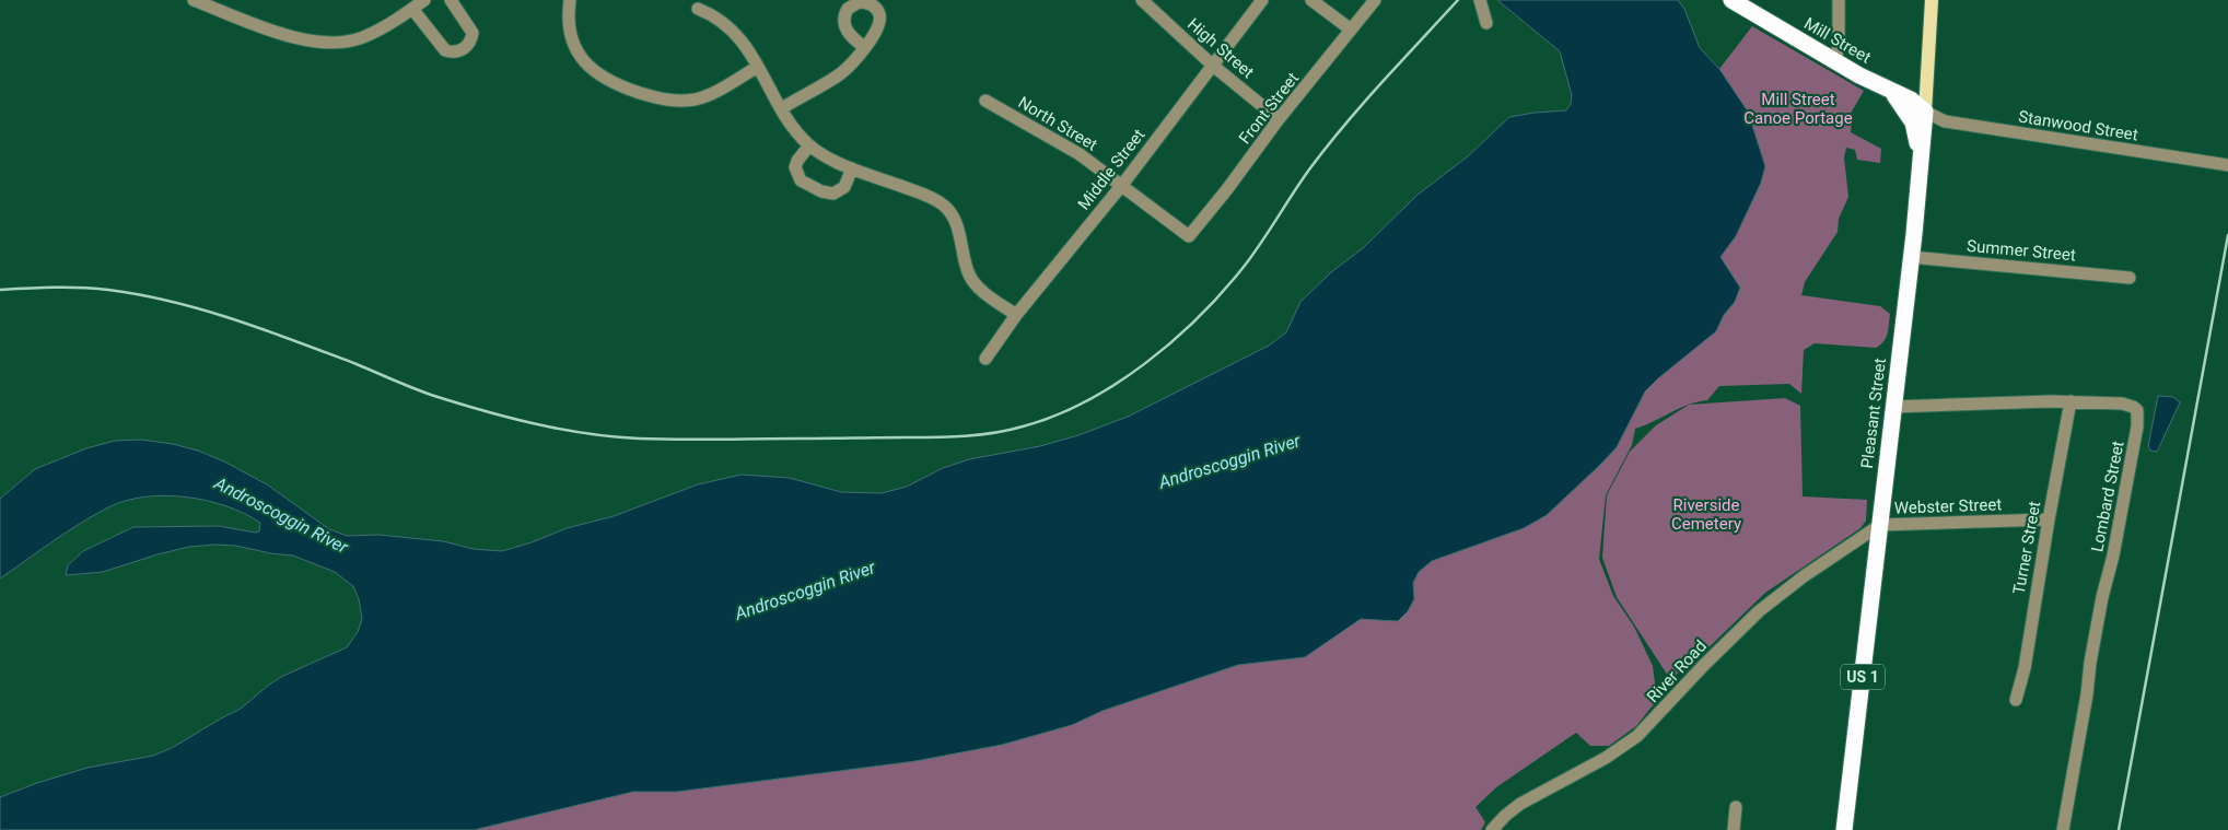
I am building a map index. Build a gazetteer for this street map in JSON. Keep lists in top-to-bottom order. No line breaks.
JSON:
{"streets":{"highway":["Mill Street","Pleasant Street","US 1"],"street":["High Street","Front Street","North Street","Stanwood Street","Middle Street","Summer Street","Lombard Street","Webster Street","Turner Street","River Road"]},"crossings":[["Mill Street","Stanwood Street"],["Mill Street","Pleasant Street"],["Mill Street","US 1"],["High Street","Front Street"],["High Street","Middle Street"],["Front Street","North Street"],["North Street","Middle Street"],["Stanwood Street","Pleasant Street"],["Summer Street","Pleasant Street"],["Pleasant Street","Lombard Street"],["Pleasant Street","Webster Street"],["Pleasant Street","River Road"],["Pleasant Street","US 1"],["Lombard Street","Turner Street"],["Webster Street","Turner Street"],["Webster Street","River Road"]],"water":["Androscoggin River"],"parks":["Mill Street Canoe Portage","Riverside Cemetery"]}
